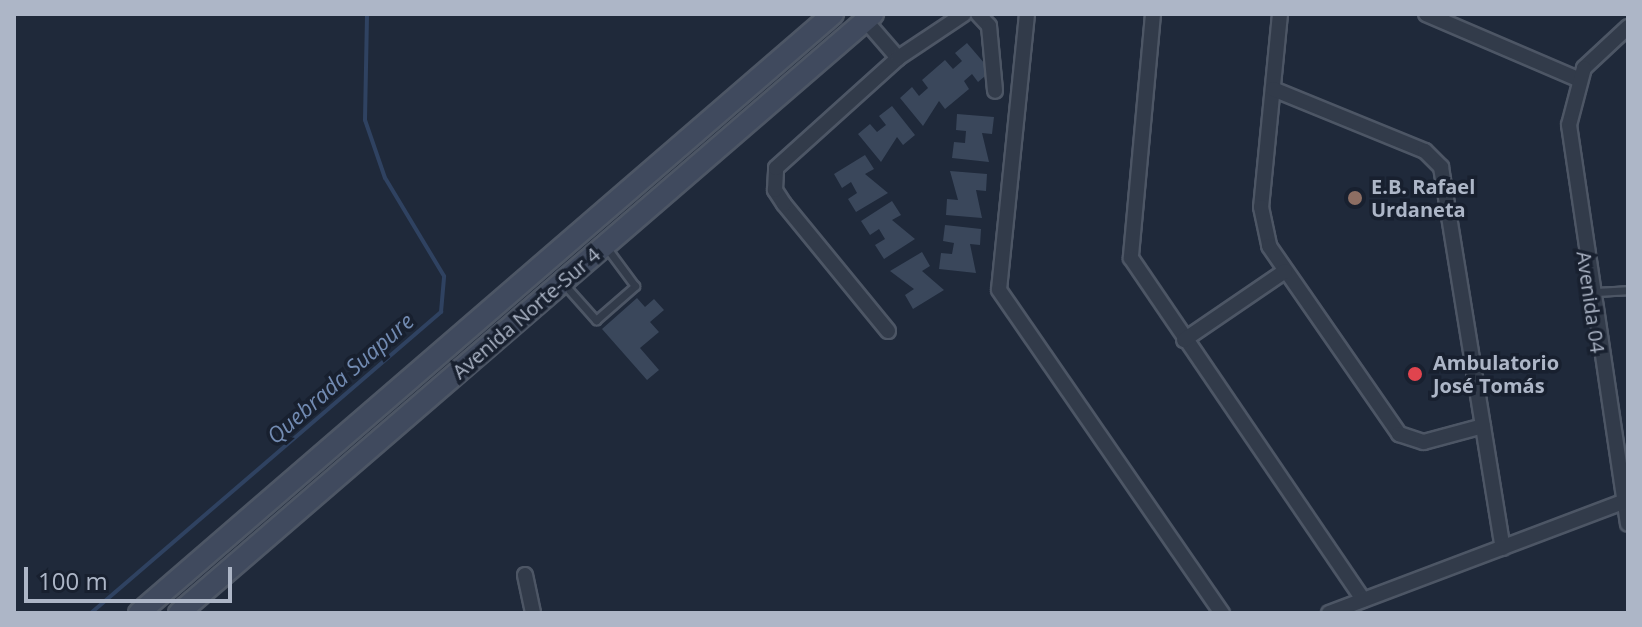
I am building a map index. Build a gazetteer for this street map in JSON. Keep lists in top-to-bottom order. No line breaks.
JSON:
{"streets":{"main road":["Avenida Norte-Sur 4"],"street":["Avenida 04"]},"water":["Quebrada Suapure"],"places":["E.B. Rafael Urdaneta","Ambulatorio José Tomás"],"scale_bar":"100 m"}
